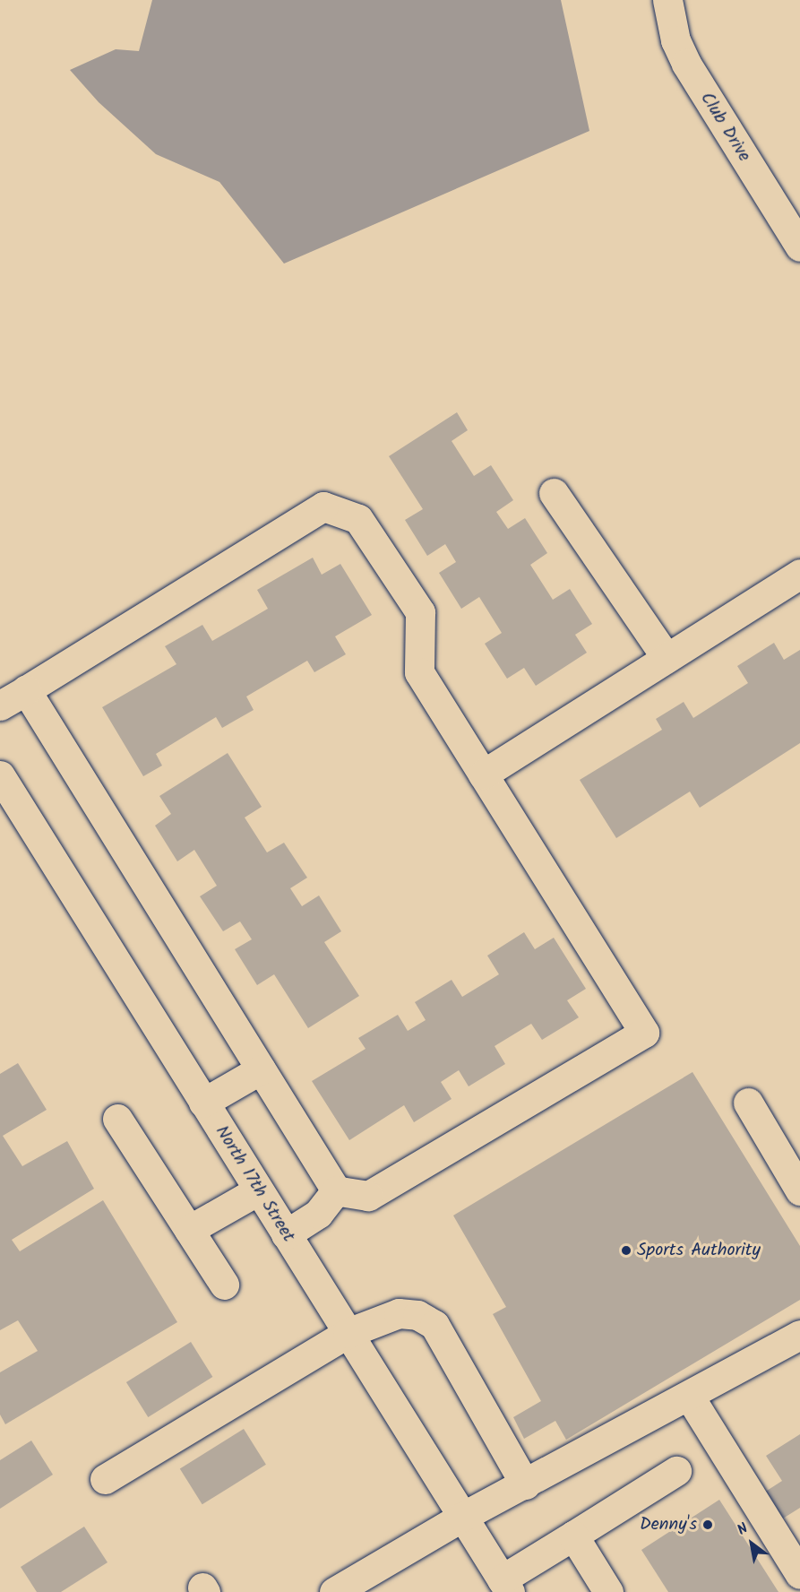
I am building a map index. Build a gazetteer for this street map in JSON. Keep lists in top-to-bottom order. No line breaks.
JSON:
{"streets":{"street":["Club Drive","North 17th Street"]},"places":["Sports Authority","Denny's"],"north":"top left"}
